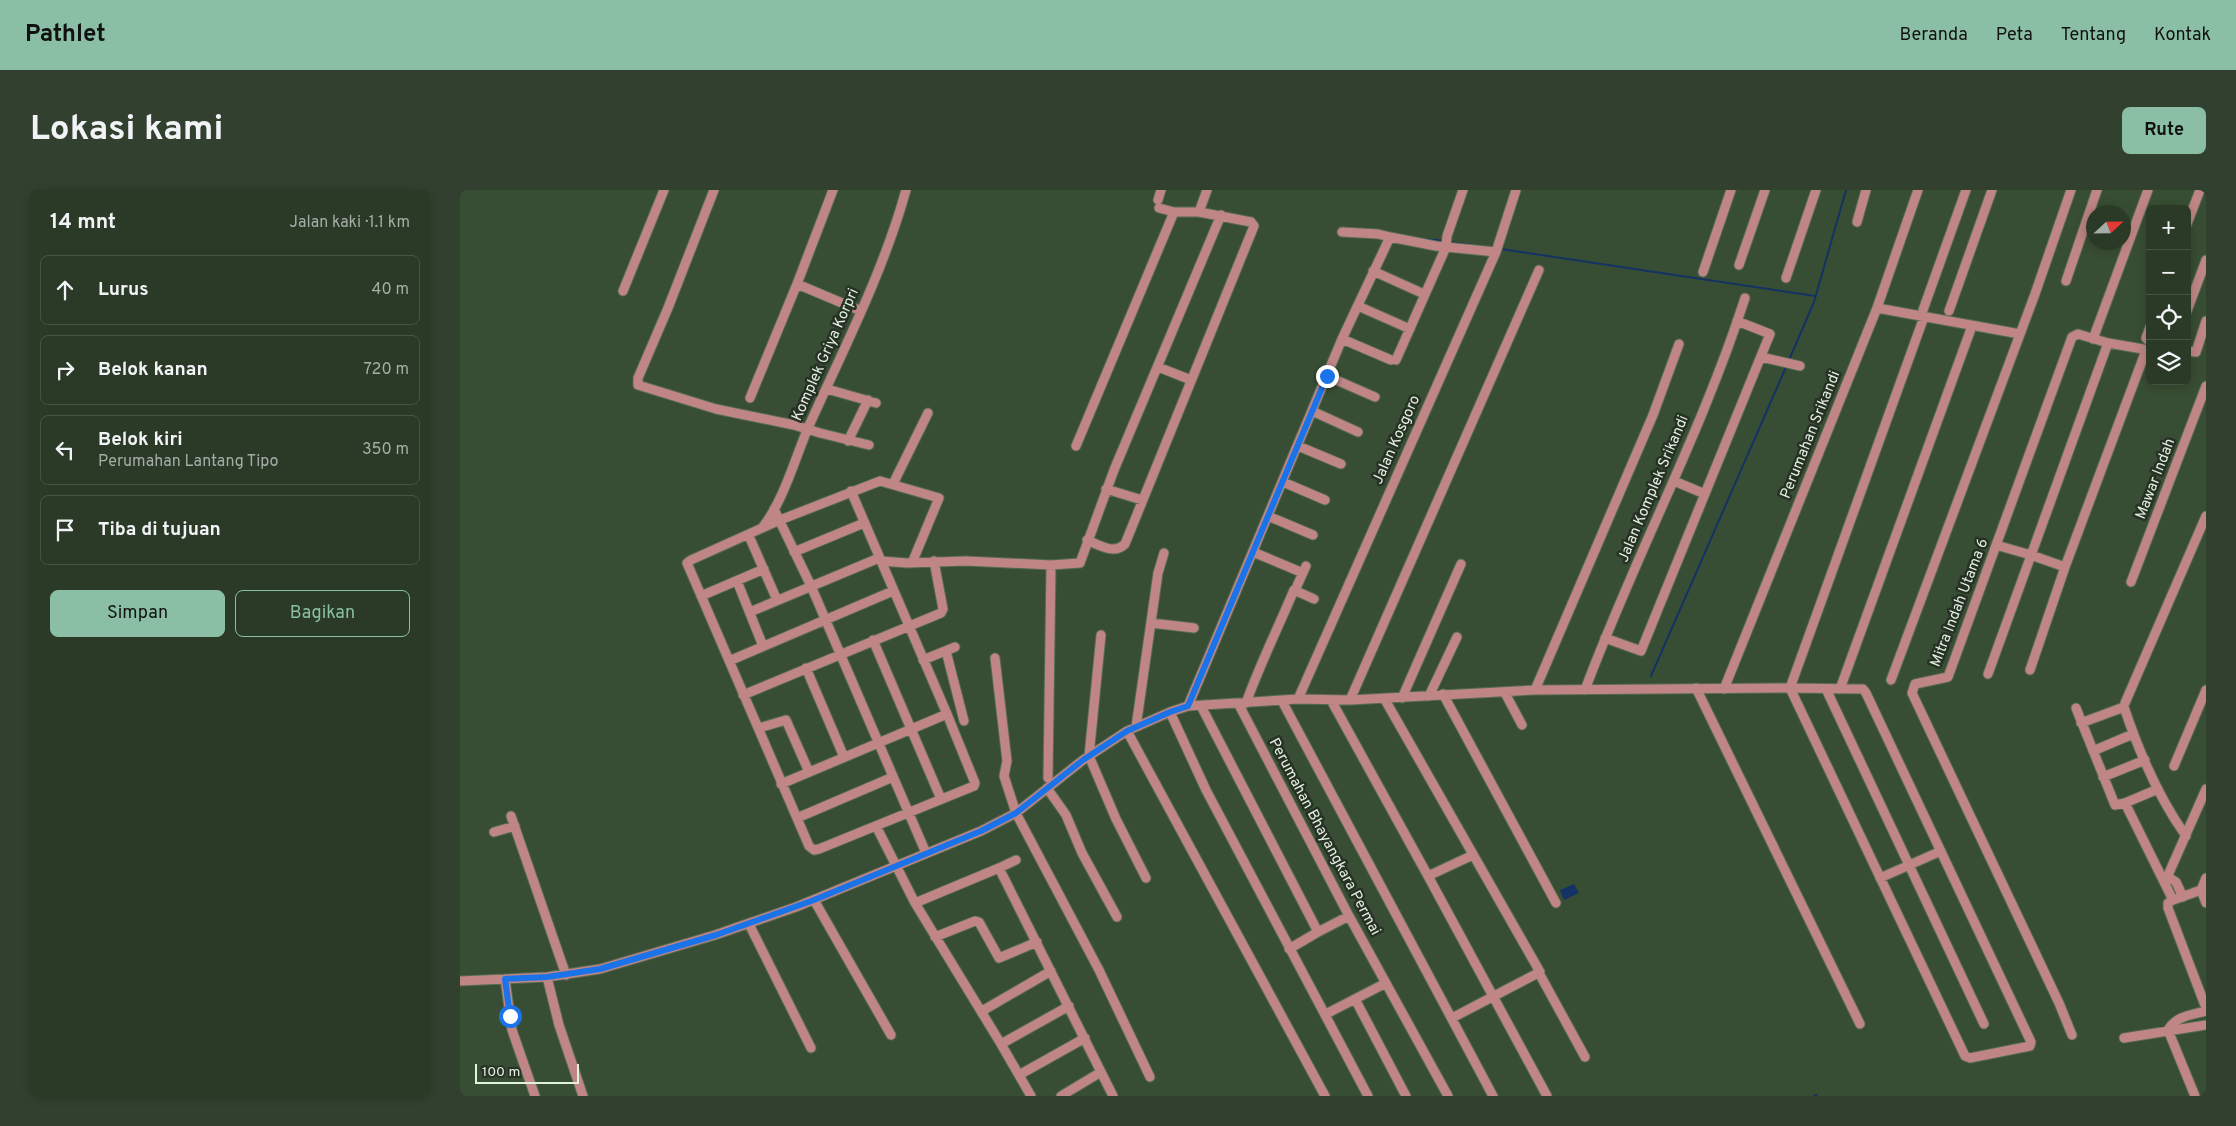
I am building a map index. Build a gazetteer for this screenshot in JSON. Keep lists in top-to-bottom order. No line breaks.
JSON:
{"streets":{"street":["Komplek Griya Korpri","Perumahan Srikandi","Jalan Kosgoro","Mawar Indah","Jalan Komplek Srikandi","Mitra Indah Utama 6","Perumahan Bhayangkara Permai"]},"scale_bar":"100 m","north":"right","page":{"header":"Pathlet","nav":["Beranda","Peta","Tentang","Kontak"],"buttons":["Rute",["Simpan","Bagikan"]],"title":"Lokasi kami","heading":["14 mnt","Jalan kaki · 1.1 km"],"map_buttons":["+","−"],"list":[["Lurus","40 m"],["Belok kanan","720 m"],["Belok kiri","Perumahan Lantang Tipo","350 m"],"Tiba di tujuan"],"scale":"100 m"}}
